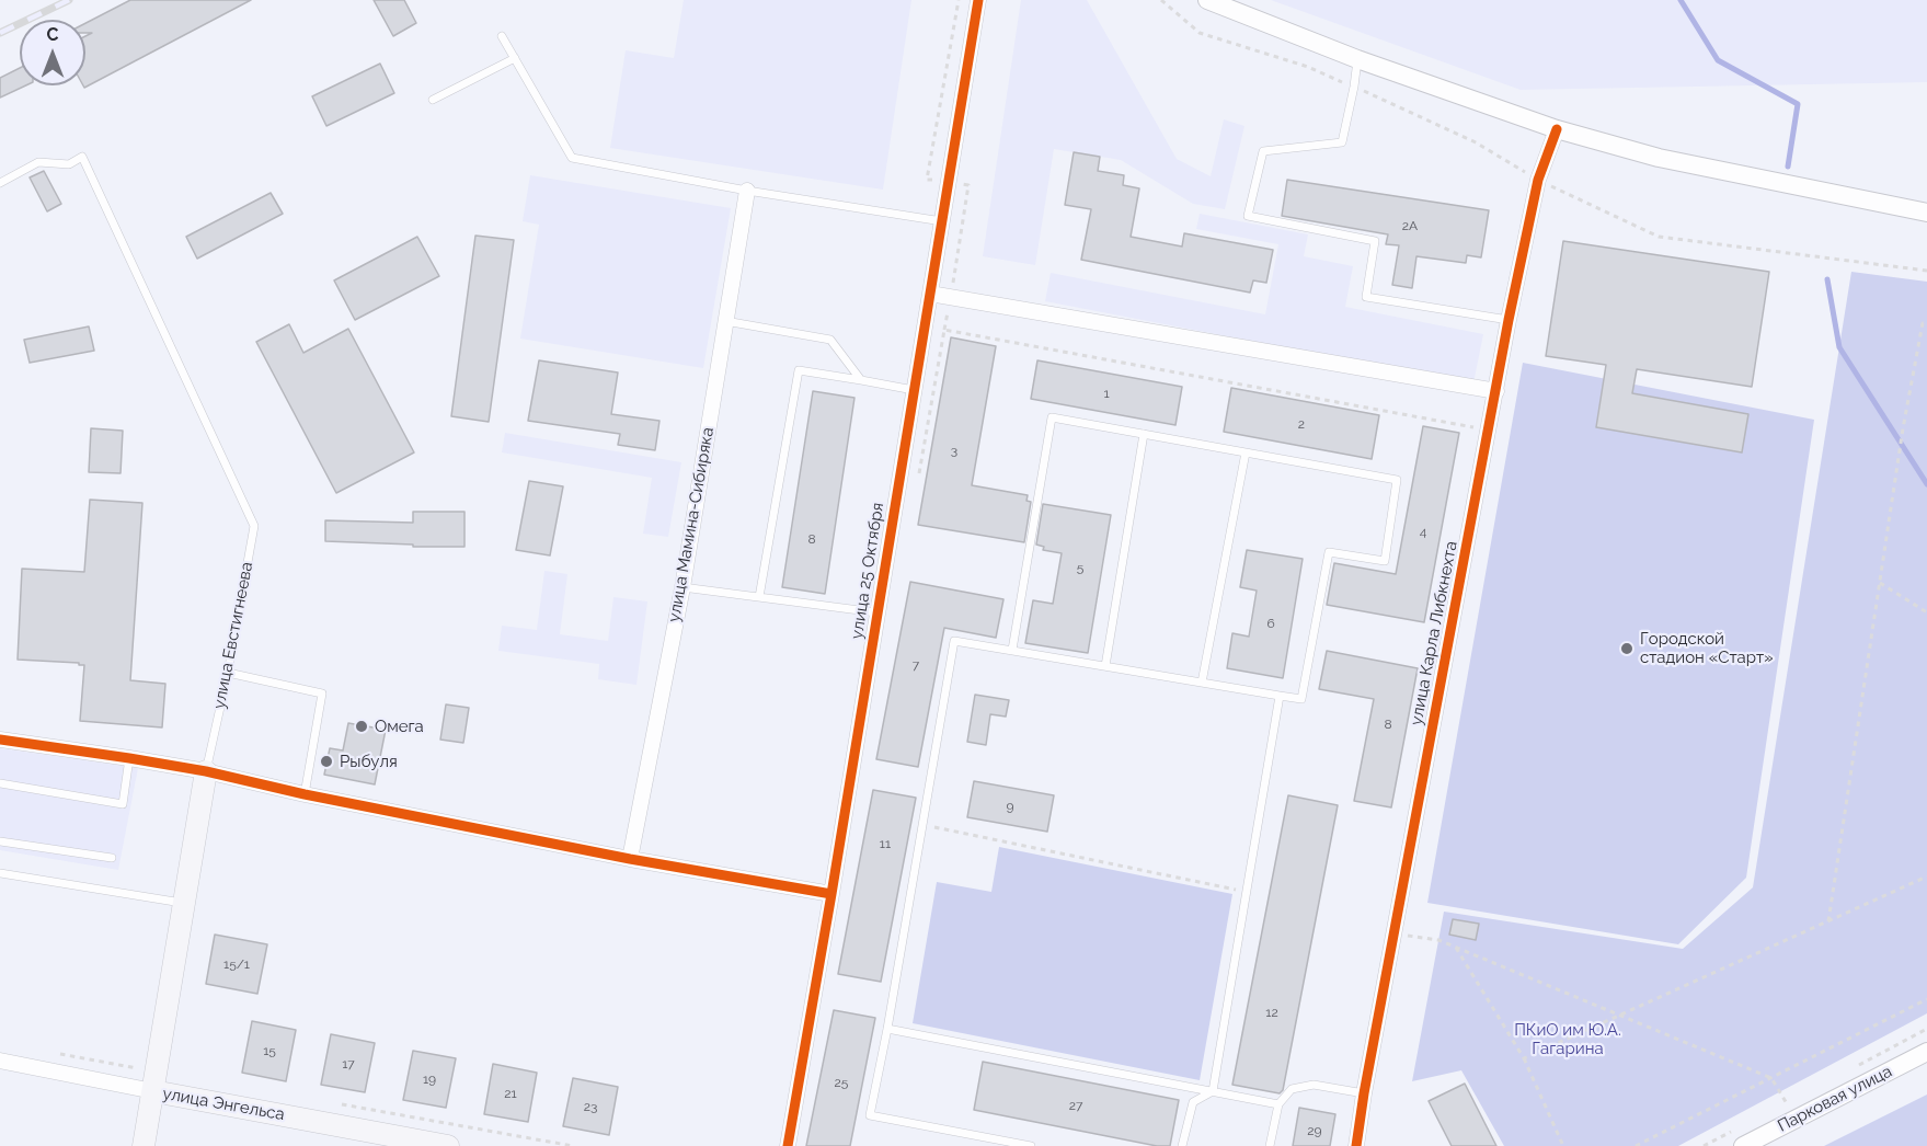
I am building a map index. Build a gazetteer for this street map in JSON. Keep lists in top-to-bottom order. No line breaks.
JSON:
{"streets":{"main road":["улица Евстигнеева","улица Энгельса"],"street":["улица Мамина-Сибиряка","улица 25 Октября","улица Карла Либкнехта","Парковая улица"]},"crossings":[["улица Евстигнеева","улица Энгельса"]],"parks":["ПКиО им Ю.А. Гагарина"],"places":["Городской стадион «Старт»","Омега","Рыбуля"],"house_numbers":["2А","1","2","3","4","8","5","6","7","8","9","11","15/1","12","15","17","19","25","21","27","23","29"],"north":"top"}
